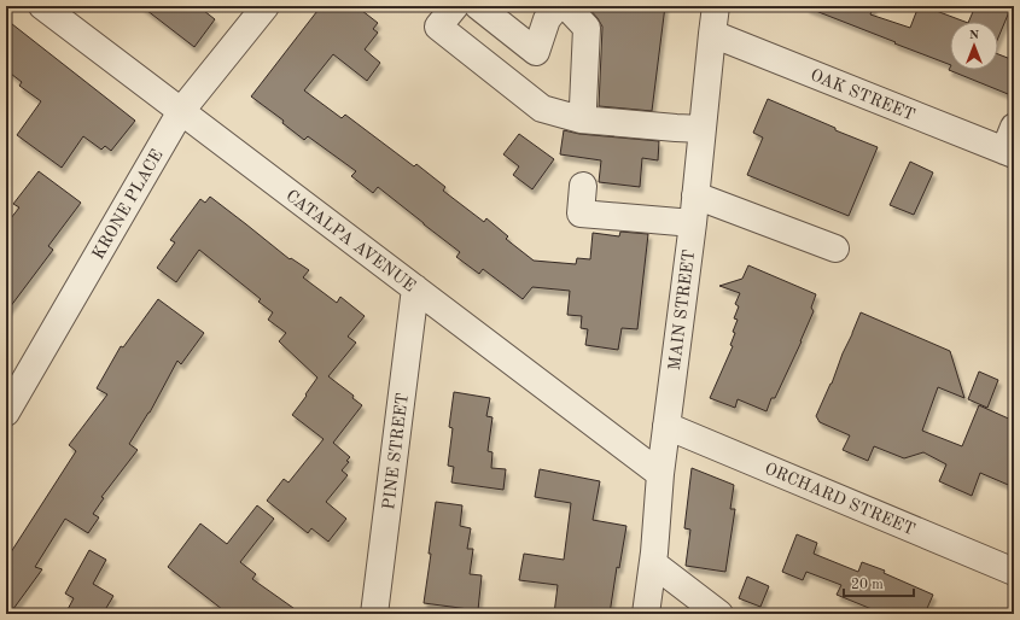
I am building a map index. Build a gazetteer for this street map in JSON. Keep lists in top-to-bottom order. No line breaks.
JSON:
{"streets":{"street":["OAK STREET","KRONE PLACE","CATALPA AVENUE","MAIN STREET","PINE STREET","ORCHARD STREET"]},"crossings":[["OAK STREET","MAIN STREET"],["KRONE PLACE","CATALPA AVENUE"],["CATALPA AVENUE","MAIN STREET"],["CATALPA AVENUE","PINE STREET"],["MAIN STREET","ORCHARD STREET"]],"scale_bar":"20 m","north":"top"}
